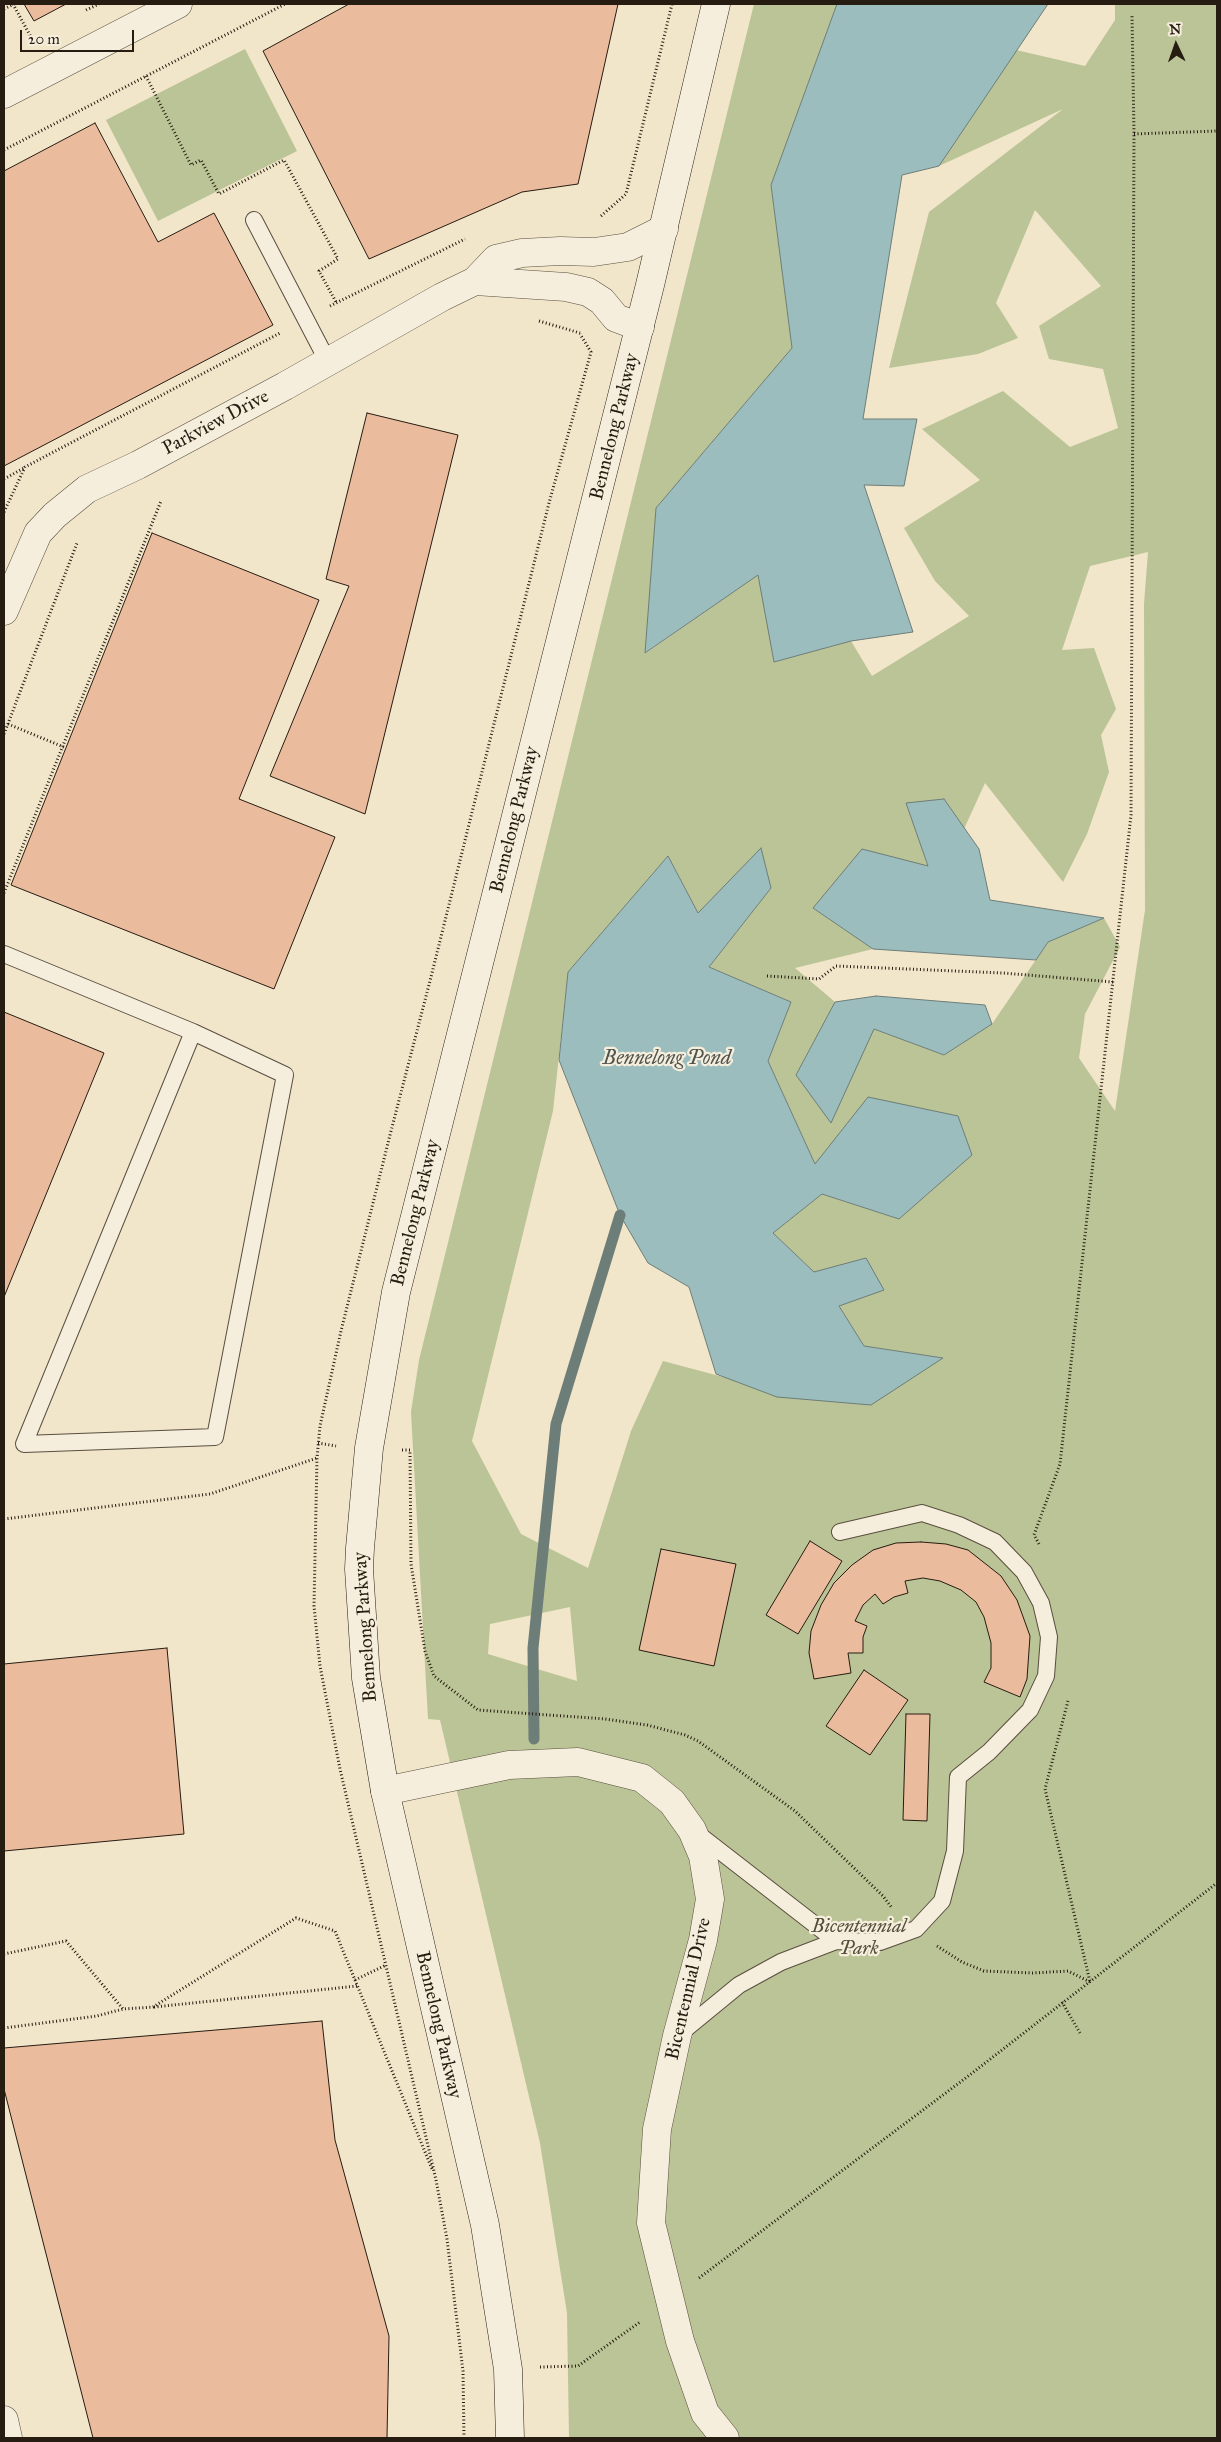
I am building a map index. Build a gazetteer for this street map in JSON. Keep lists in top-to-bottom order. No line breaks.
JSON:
{"streets":{"street":["Parkview Drive","Bennelong Parkway","Bicentennial Drive"]},"crossings":[["Parkview Drive","Bennelong Parkway"],["Bennelong Parkway","Bicentennial Drive"]],"water":["Bennelong Pond"],"parks":["Bicentennial Park"],"scale_bar":"20 m","north":"top"}
